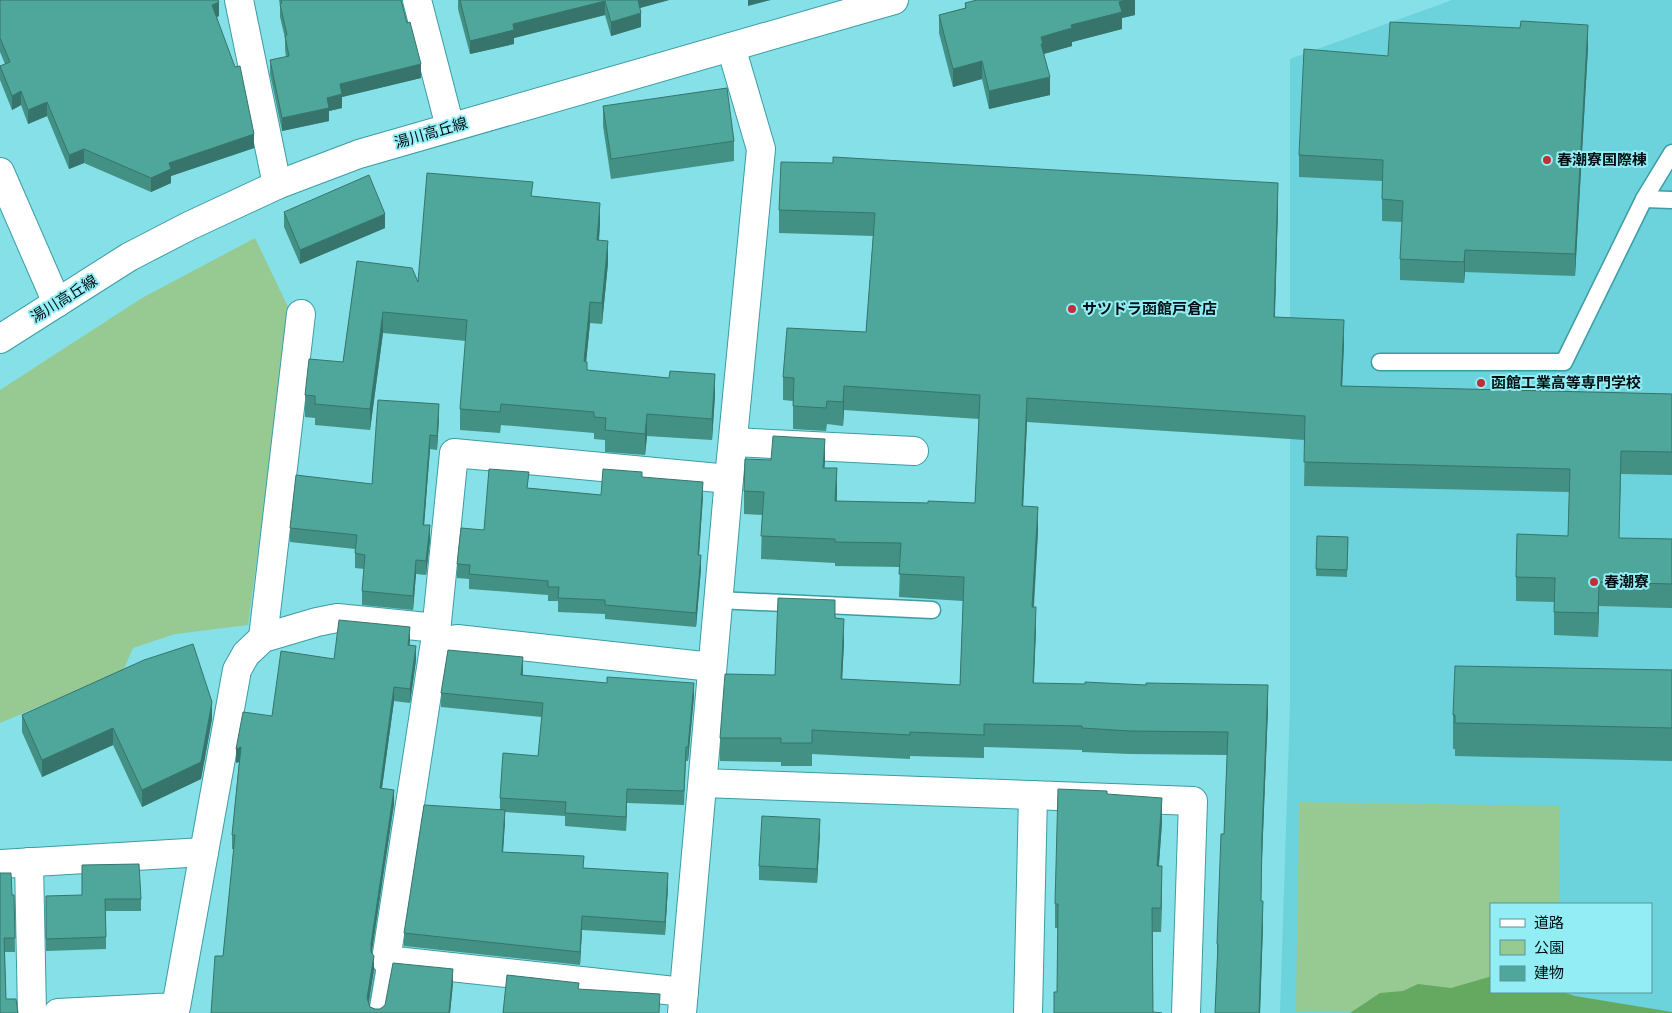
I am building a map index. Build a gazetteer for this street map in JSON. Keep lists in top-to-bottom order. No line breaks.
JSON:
{"streets":{"street":["湯川高丘線"]},"places":["春潮寮国際棟","サツドラ函館戸倉店","函館工業高等専門学校","春潮寮"],"legend":["道路","公園","建物"]}
